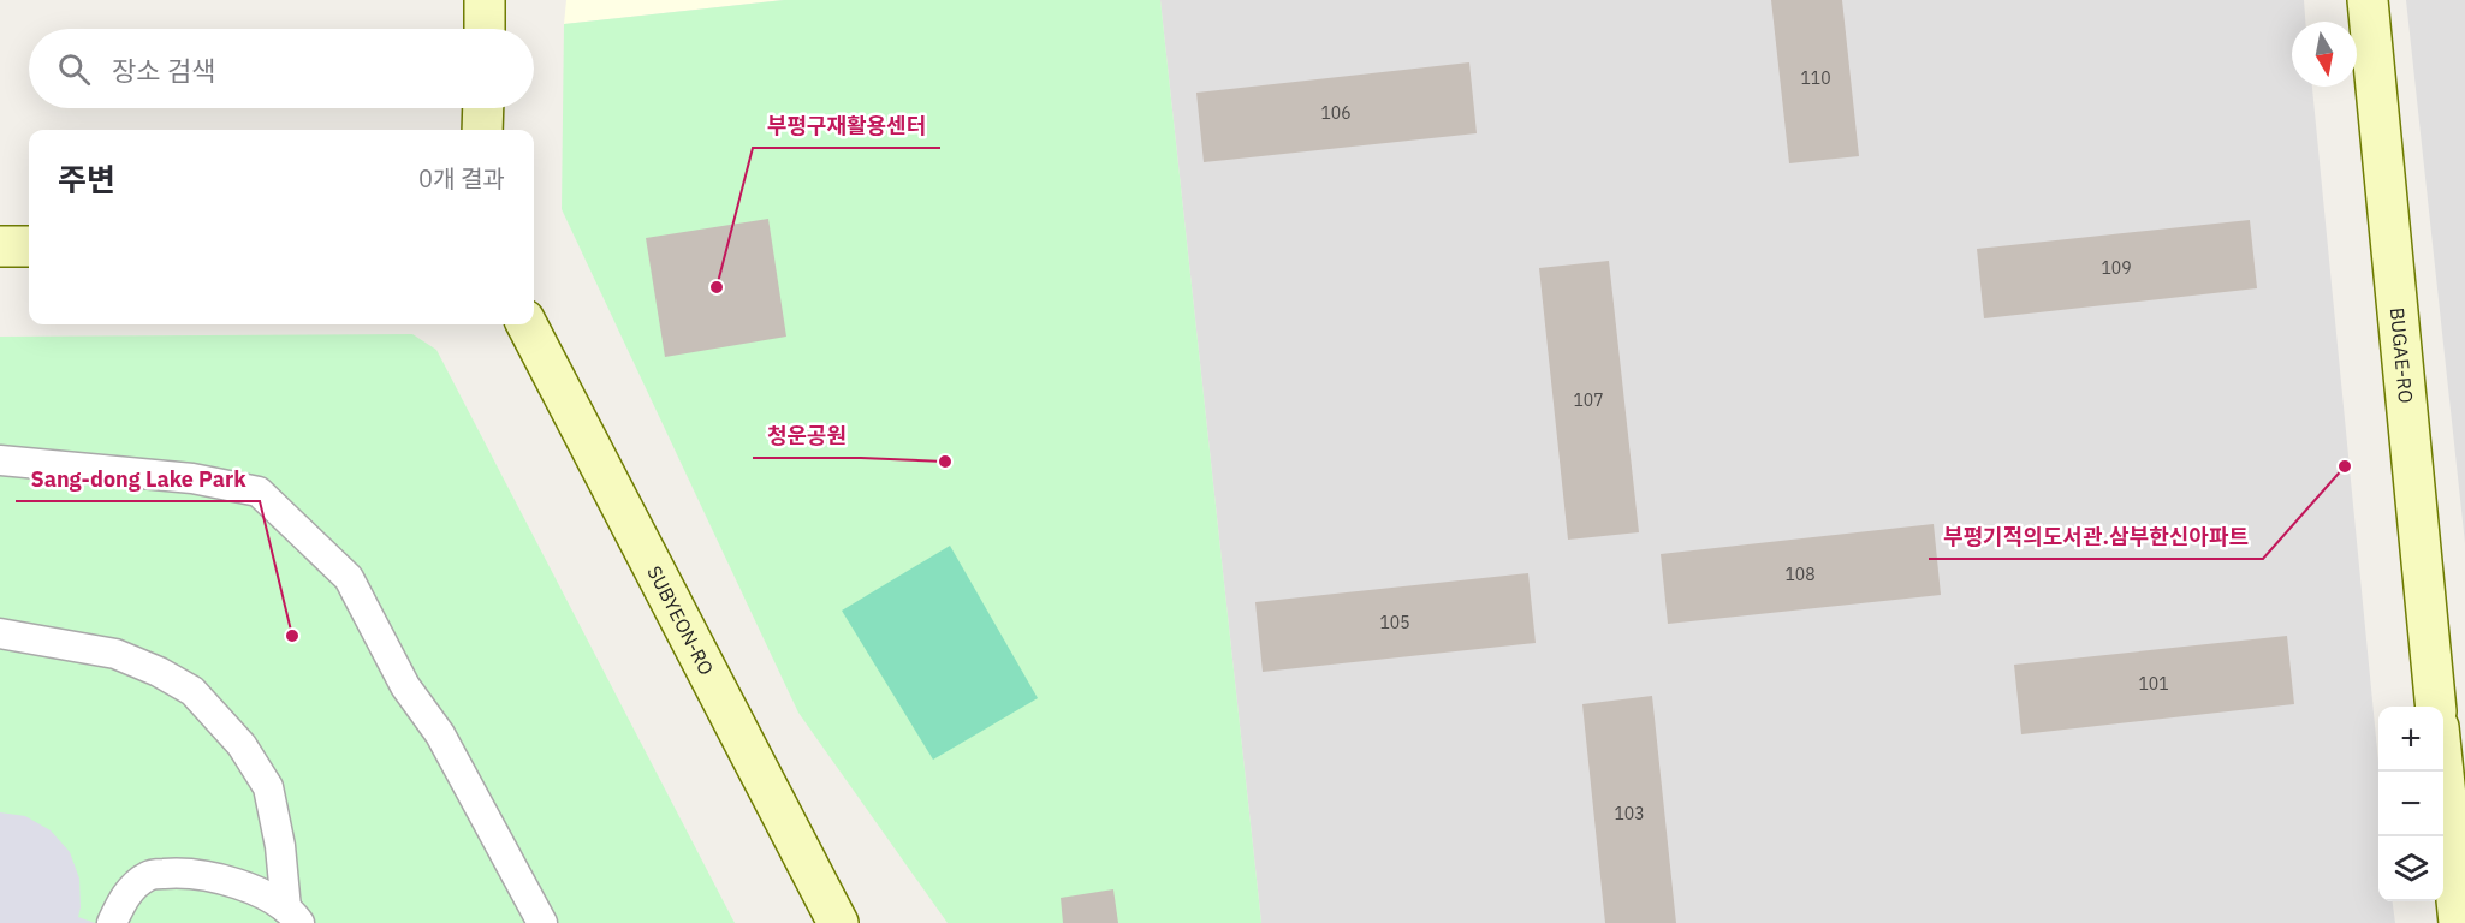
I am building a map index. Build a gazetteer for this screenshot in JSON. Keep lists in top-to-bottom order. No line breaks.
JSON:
{"streets":{"street":["BUGAE-RO","SUBYEON-RO"]},"places":["부평구재활용센터","청운공원","부평기적의도서관.삼부한신아파트","Sang-dong Lake Park"],"house_numbers":["110","106","109","107","108","105","101","103"],"north":"bottom","page":{"search":"장소 검색","heading":["주변","0개 결과"],"map_buttons":["+","−"]}}
